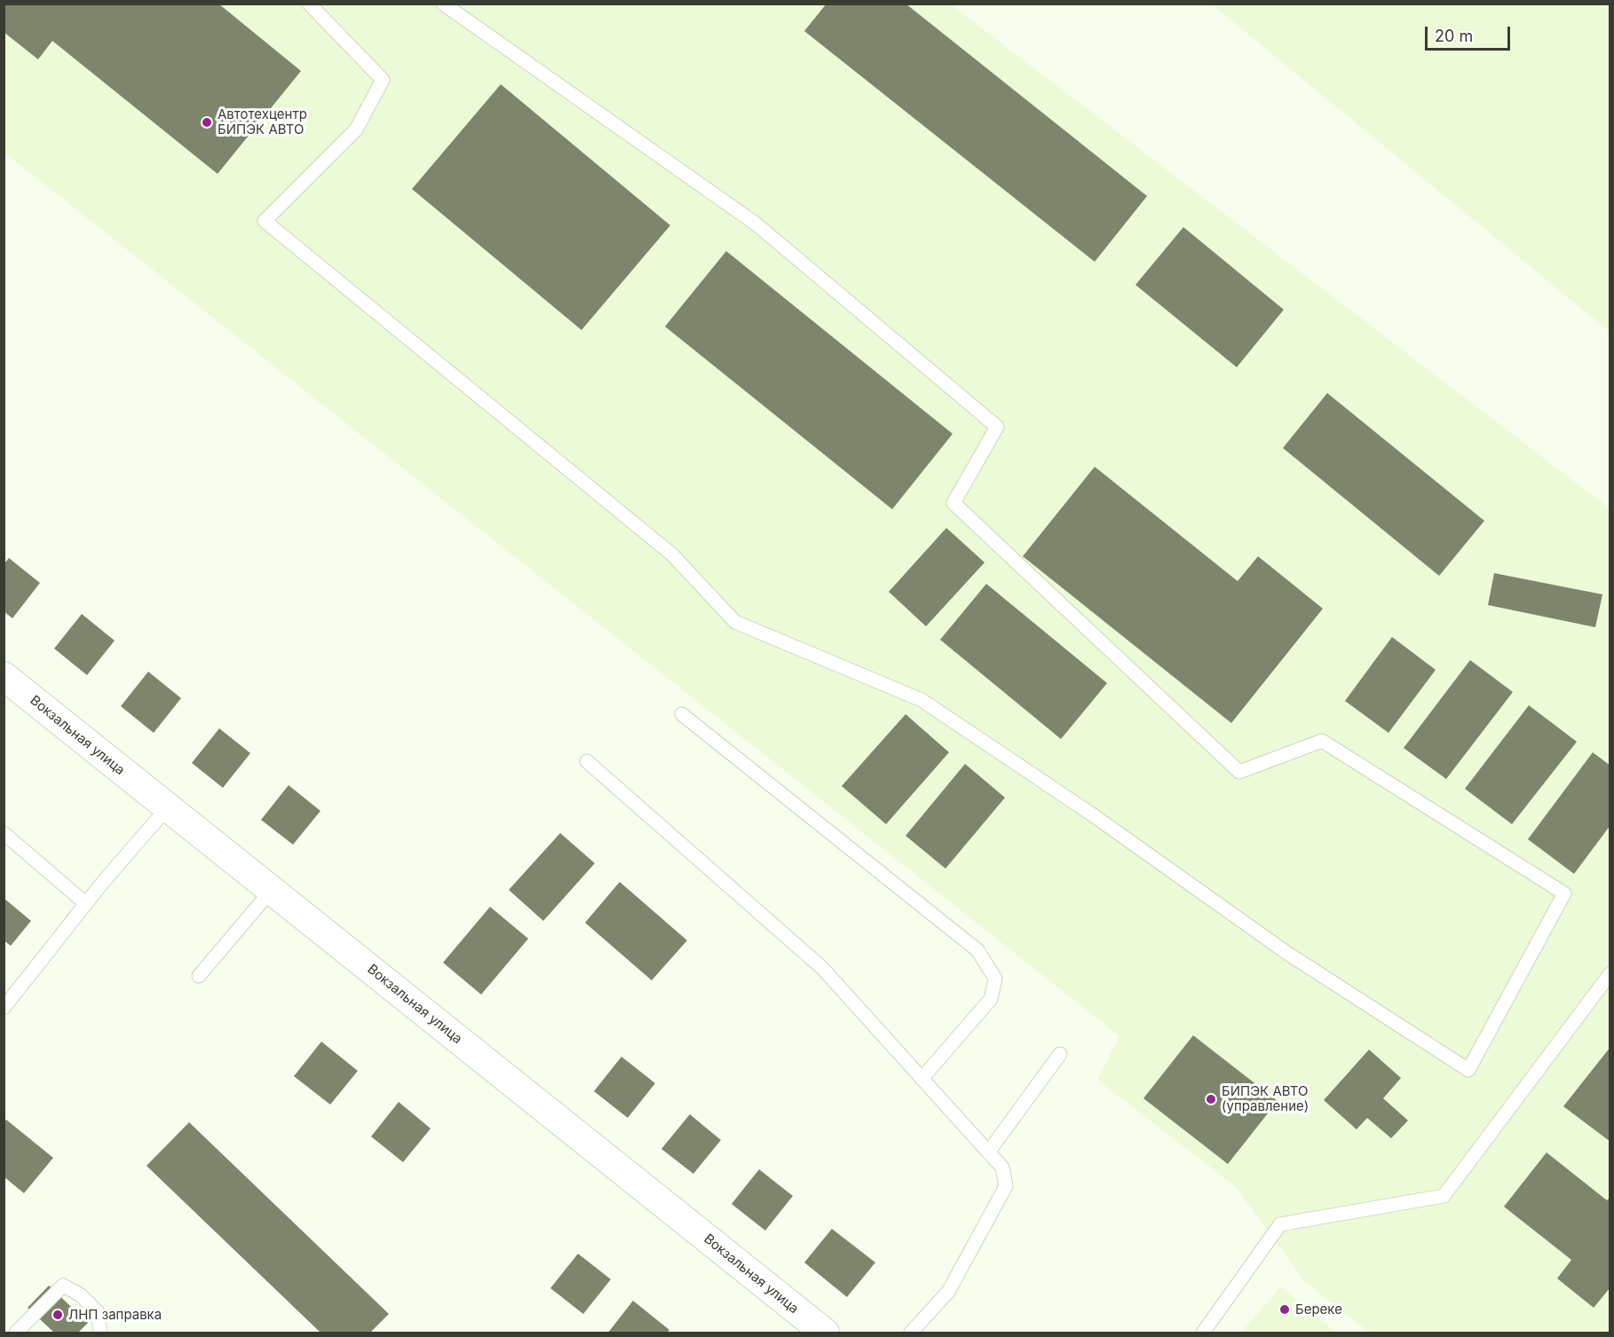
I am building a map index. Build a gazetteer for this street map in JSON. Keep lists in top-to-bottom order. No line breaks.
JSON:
{"streets":{"street":["Вокзальная улица"]},"places":["Автотехцентр БИПЭК АВТО","БИПЭК АВТО (управление)","Береке","ЛНП заправка"],"scale_bar":"20 m"}
